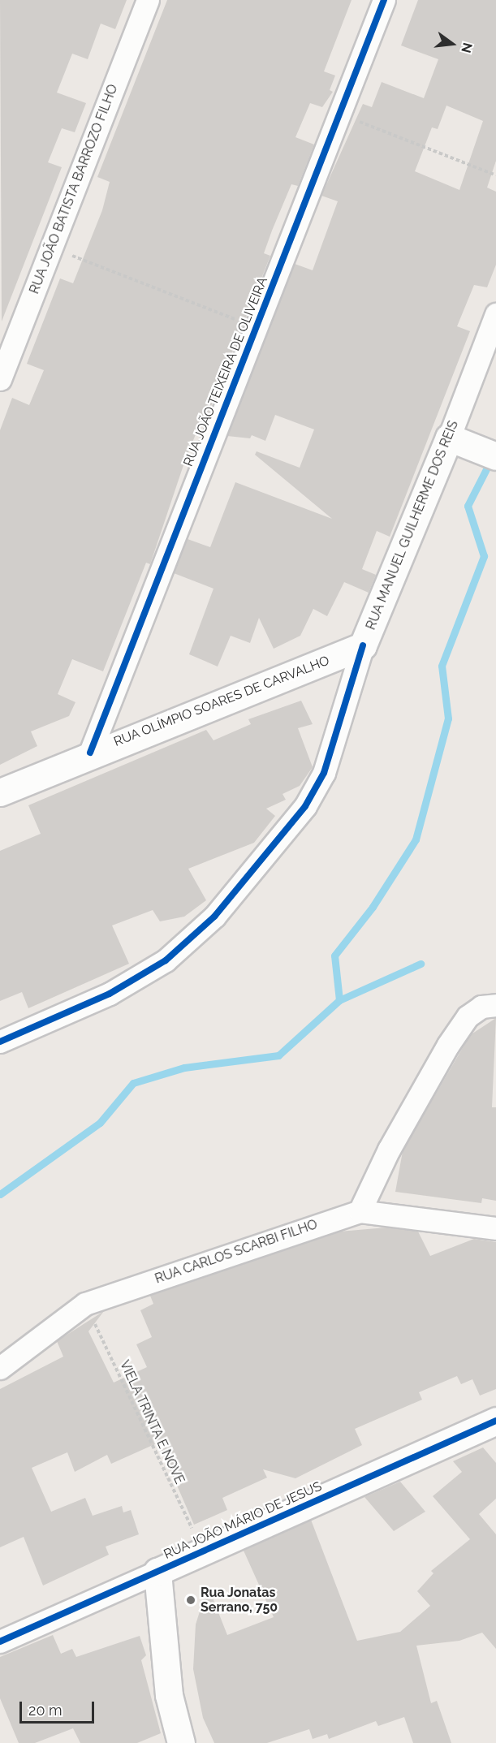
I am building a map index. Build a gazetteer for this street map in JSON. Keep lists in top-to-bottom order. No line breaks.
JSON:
{"streets":{"main road":["RUA MANUEL GUILHERME DOS REIS","RUA OLÍMPIO SOARES DE CARVALHO","RUA JOÃO MÁRIO DE JESUS"],"street":["RUA JOÃO BATISTA BARROZO FILHO","RUA JOÃO TEIXEIRA DE OLIVEIRA","RUA CARLOS SCARBI FILHO"],"path":["VIELA TRINTA E NOVE"]},"crossings":[["RUA JOÃO TEIXEIRA DE OLIVEIRA","RUA OLÍMPIO SOARES DE CARVALHO"],["RUA MANUEL GUILHERME DOS REIS","RUA OLÍMPIO SOARES DE CARVALHO"],["RUA CARLOS SCARBI FILHO","VIELA TRINTA E NOVE"],["VIELA TRINTA E NOVE","RUA JOÃO MÁRIO DE JESUS"]],"places":["Rua Jonatas Serrano, 750"],"scale_bar":"20 m","north":"right"}
